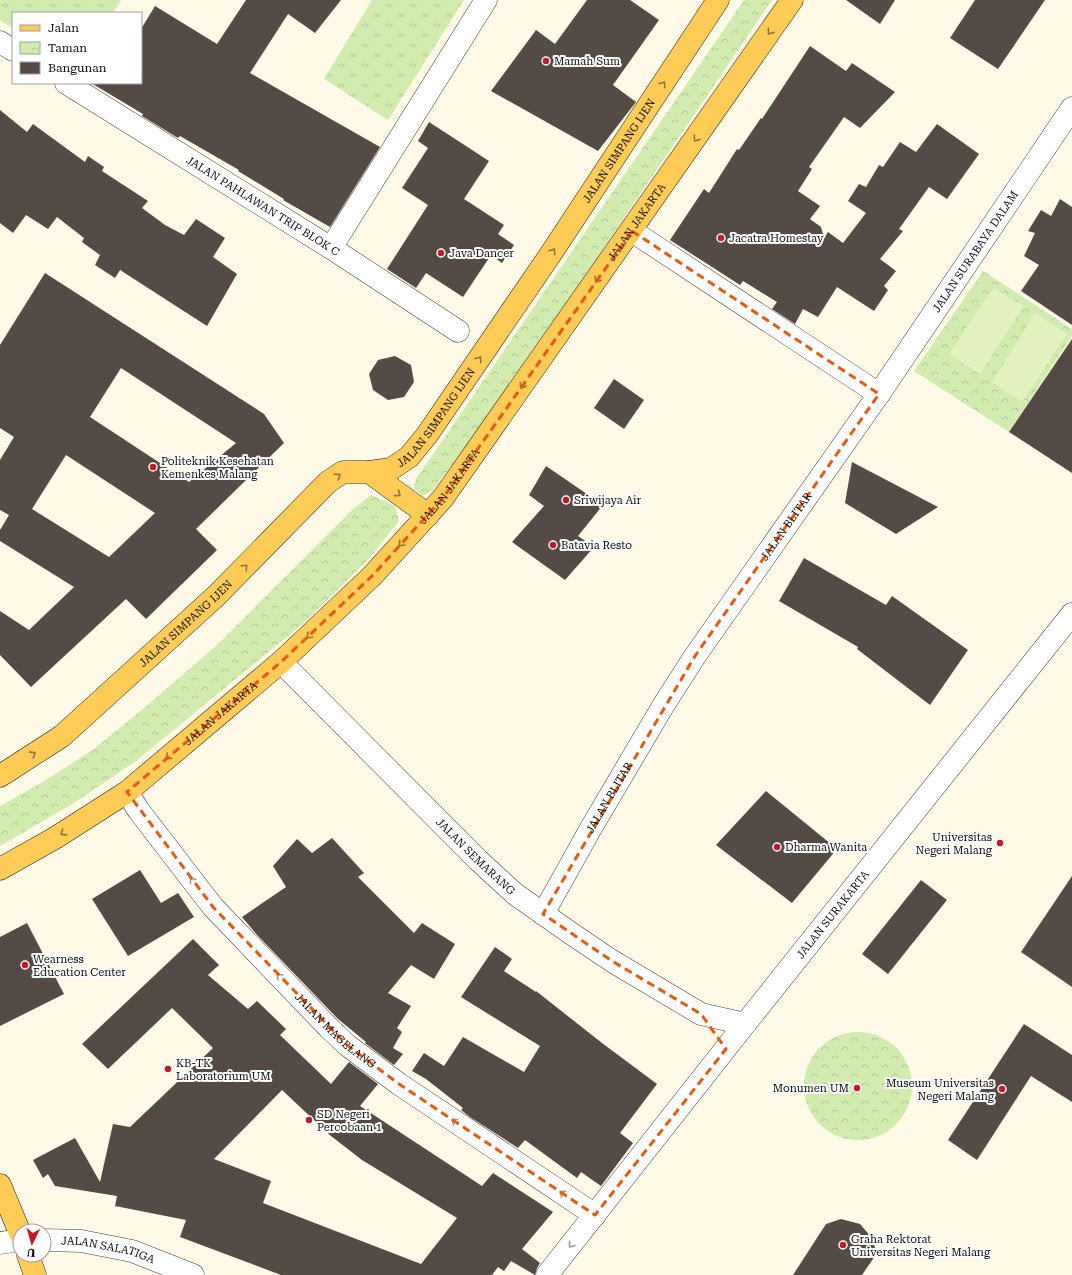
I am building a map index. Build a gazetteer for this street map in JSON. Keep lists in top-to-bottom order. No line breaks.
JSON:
{"streets":{"main road":["JALAN SIMPANG IJEN","JALAN JAKARTA"],"street":["JALAN PAHLAWAN TRIP BLOK C","JALAN SURABAYA DALAM","JALAN BLITAR","JALAN SEMARANG","JALAN SURAKARTA","JALAN MAGELANG","JALAN SALATIGA"]},"crossings":[["JALAN JAKARTA","JALAN SEMARANG"],["JALAN JAKARTA","JALAN MAGELANG"],["JALAN SURABAYA DALAM","JALAN BLITAR"],["JALAN BLITAR","JALAN SEMARANG"],["JALAN SEMARANG","JALAN SURAKARTA"],["JALAN SURAKARTA","JALAN MAGELANG"]],"one_way":["JALAN SIMPANG IJEN","JALAN JAKARTA","JALAN MAGELANG"],"places":["Mamah Sum","Jacatra Homestay","Java Dancer","Politeknik Kesehatan Kemenkes Malang","Sriwijaya Air","Batavia Resto","Universitas Negeri Malang","Dharma Wanita","Wearness Education Center","KB-TK Laboratorium UM","Monumen UM","Museum Universitas Negeri Malang","SD Negeri Percobaan 1","Graha Rektorat Universitas Negeri Malang"],"legend":["Jalan","Taman","Bangunan"],"north":"bottom"}
